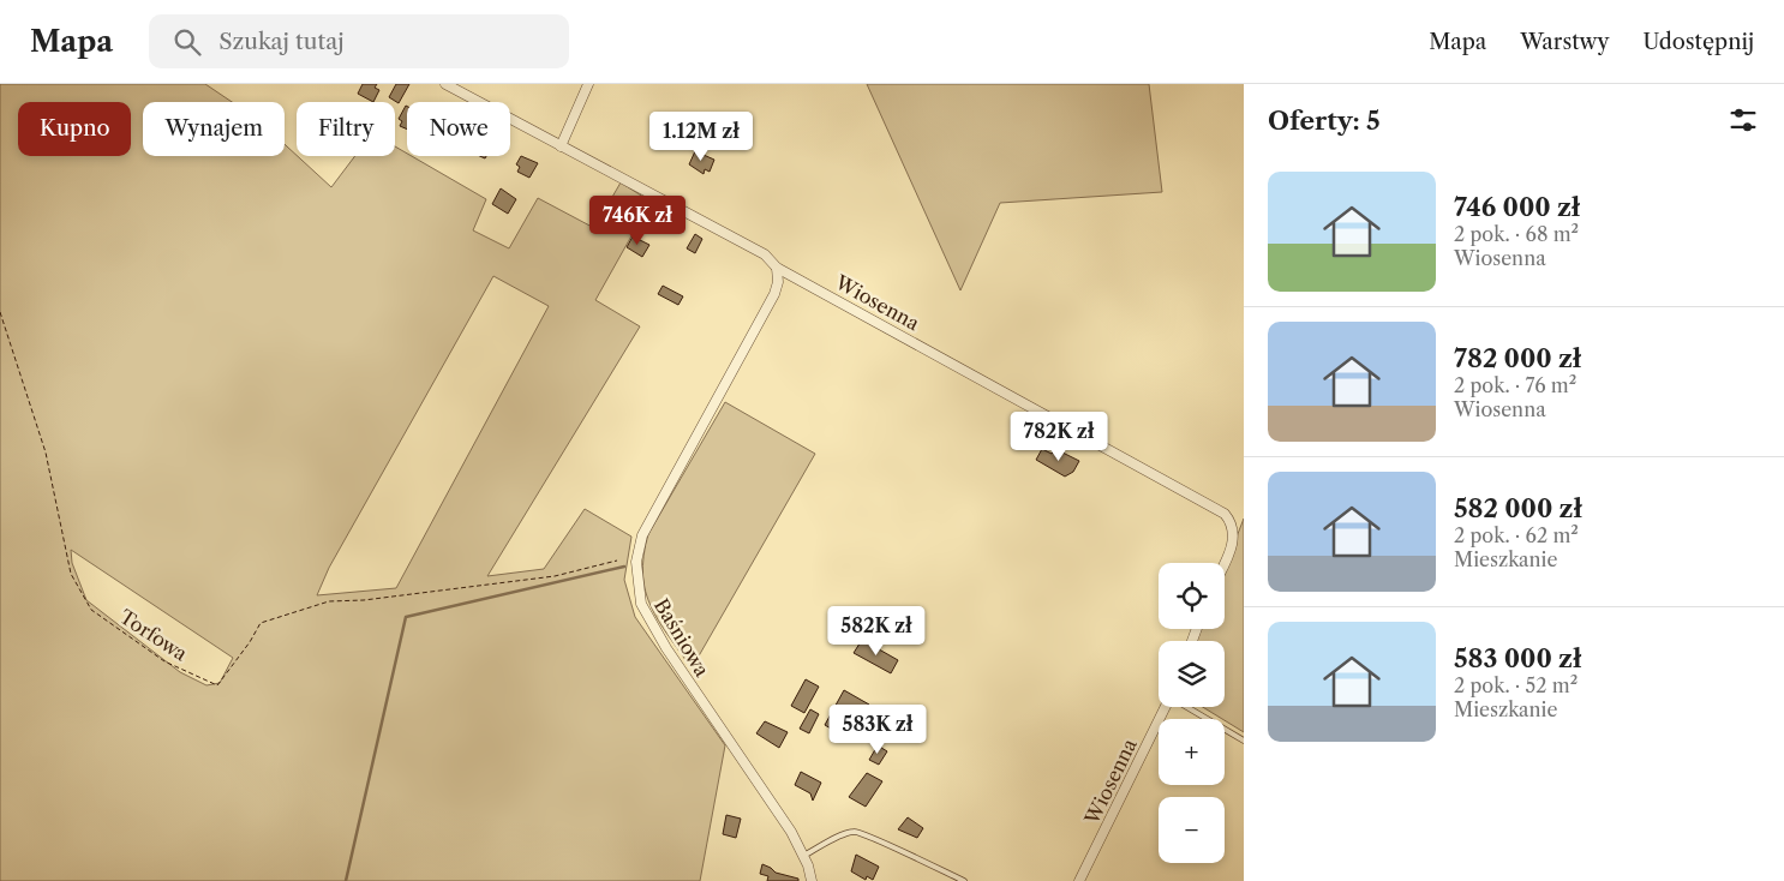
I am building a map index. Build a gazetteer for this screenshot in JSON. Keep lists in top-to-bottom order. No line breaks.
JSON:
{"streets":{"street":["Wiosenna","Baśniowa"],"path":["Torfowa"]},"crossings":[["Wiosenna","Baśniowa"]],"page":{"header":"Mapa","search":"Szukaj tutaj","nav":["Mapa","Warstwy","Udostępnij"],"heading":"Oferty: 5","chip":["Kupno","Wynajem","Filtry","Nowe"],"price":["1.12M zł","746K zł","782K zł","582K zł","583K zł"],"list":[{"name":"746 000 zł","note":"2 pok. · 68 m² · Wiosenna"},{"name":"782 000 zł","note":"2 pok. · 76 m² · Wiosenna"},{"name":"582 000 zł","note":"2 pok. · 62 m² · Mieszkanie"},{"name":"583 000 zł","note":"2 pok. · 52 m² · Mieszkanie"}],"map_buttons":["+","−"]}}
